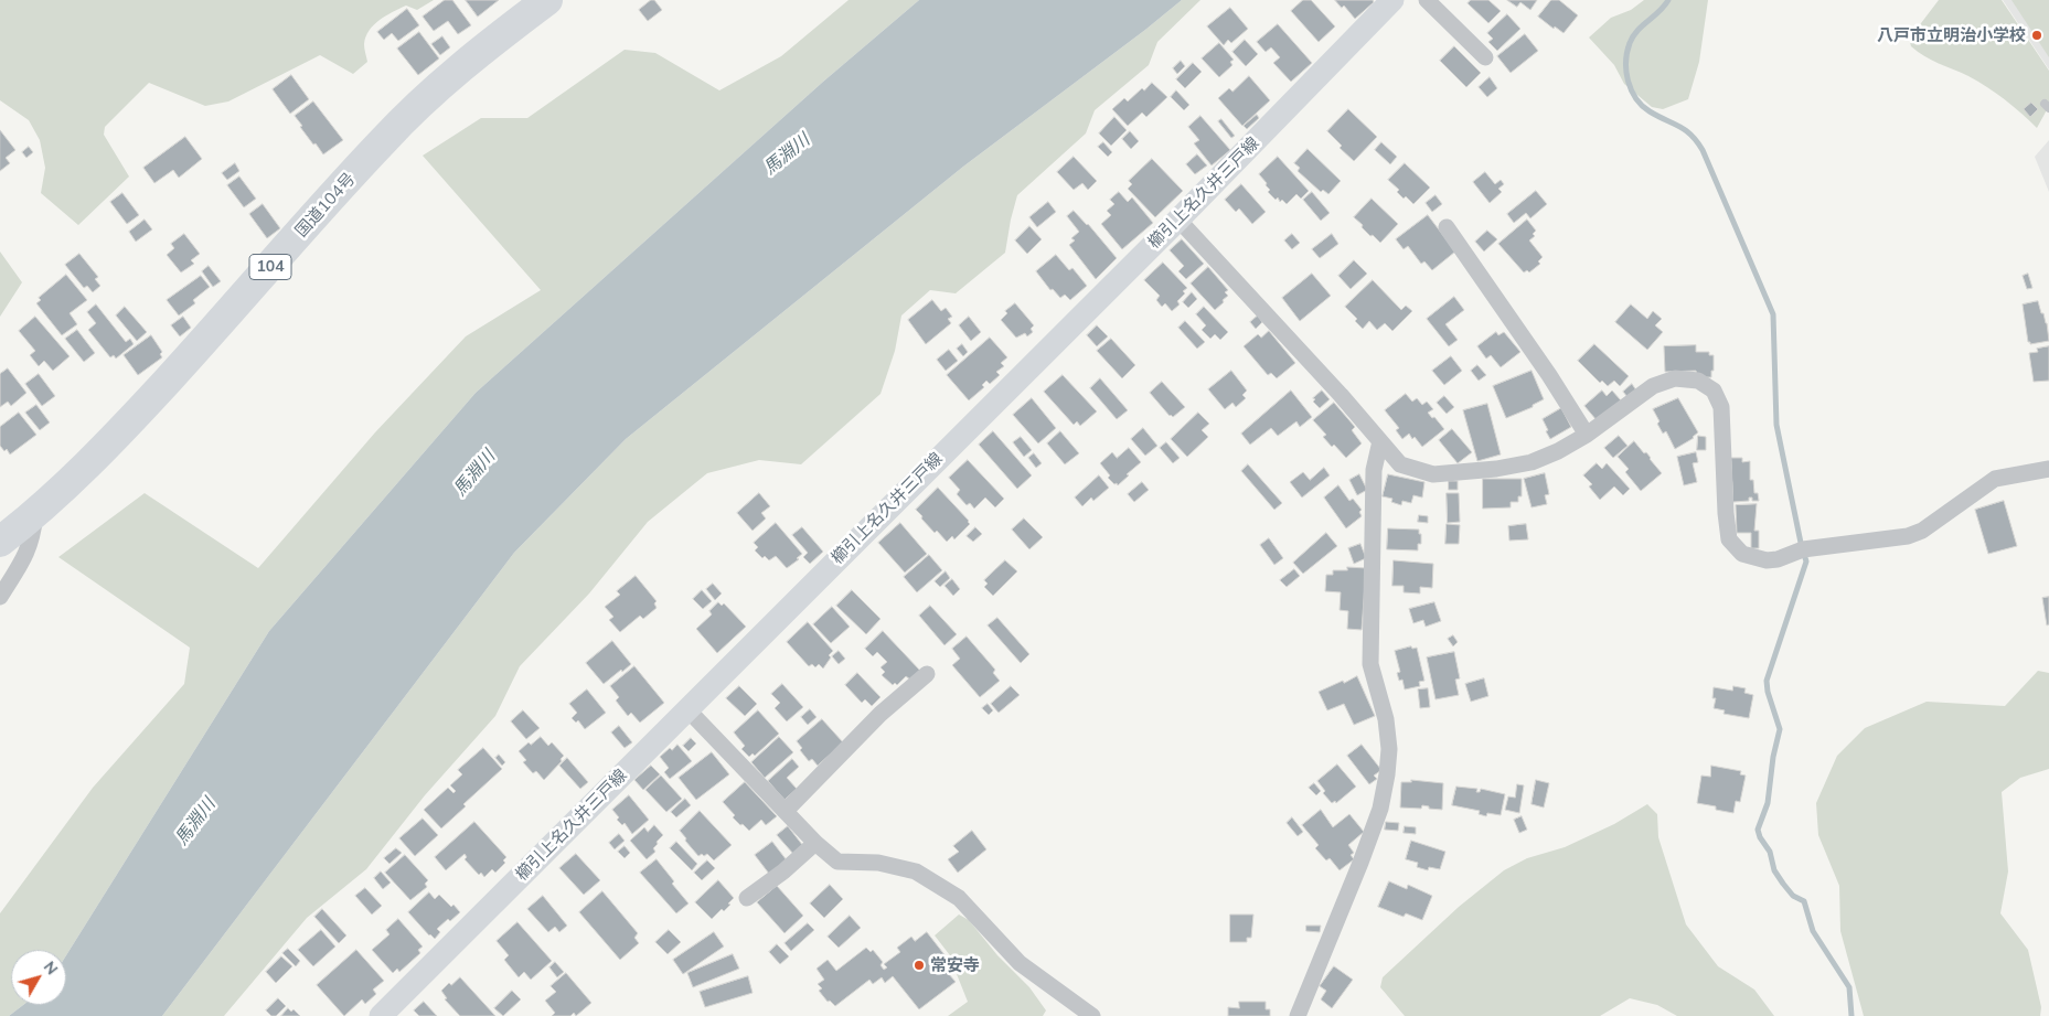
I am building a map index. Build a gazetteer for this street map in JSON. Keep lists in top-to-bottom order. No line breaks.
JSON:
{"streets":{"highway":["国道104号","104"],"main road":["櫛引上名久井三戸線"]},"water":["馬淵川"],"places":["八戸市立明治小学校","常安寺"],"north":"top right"}
